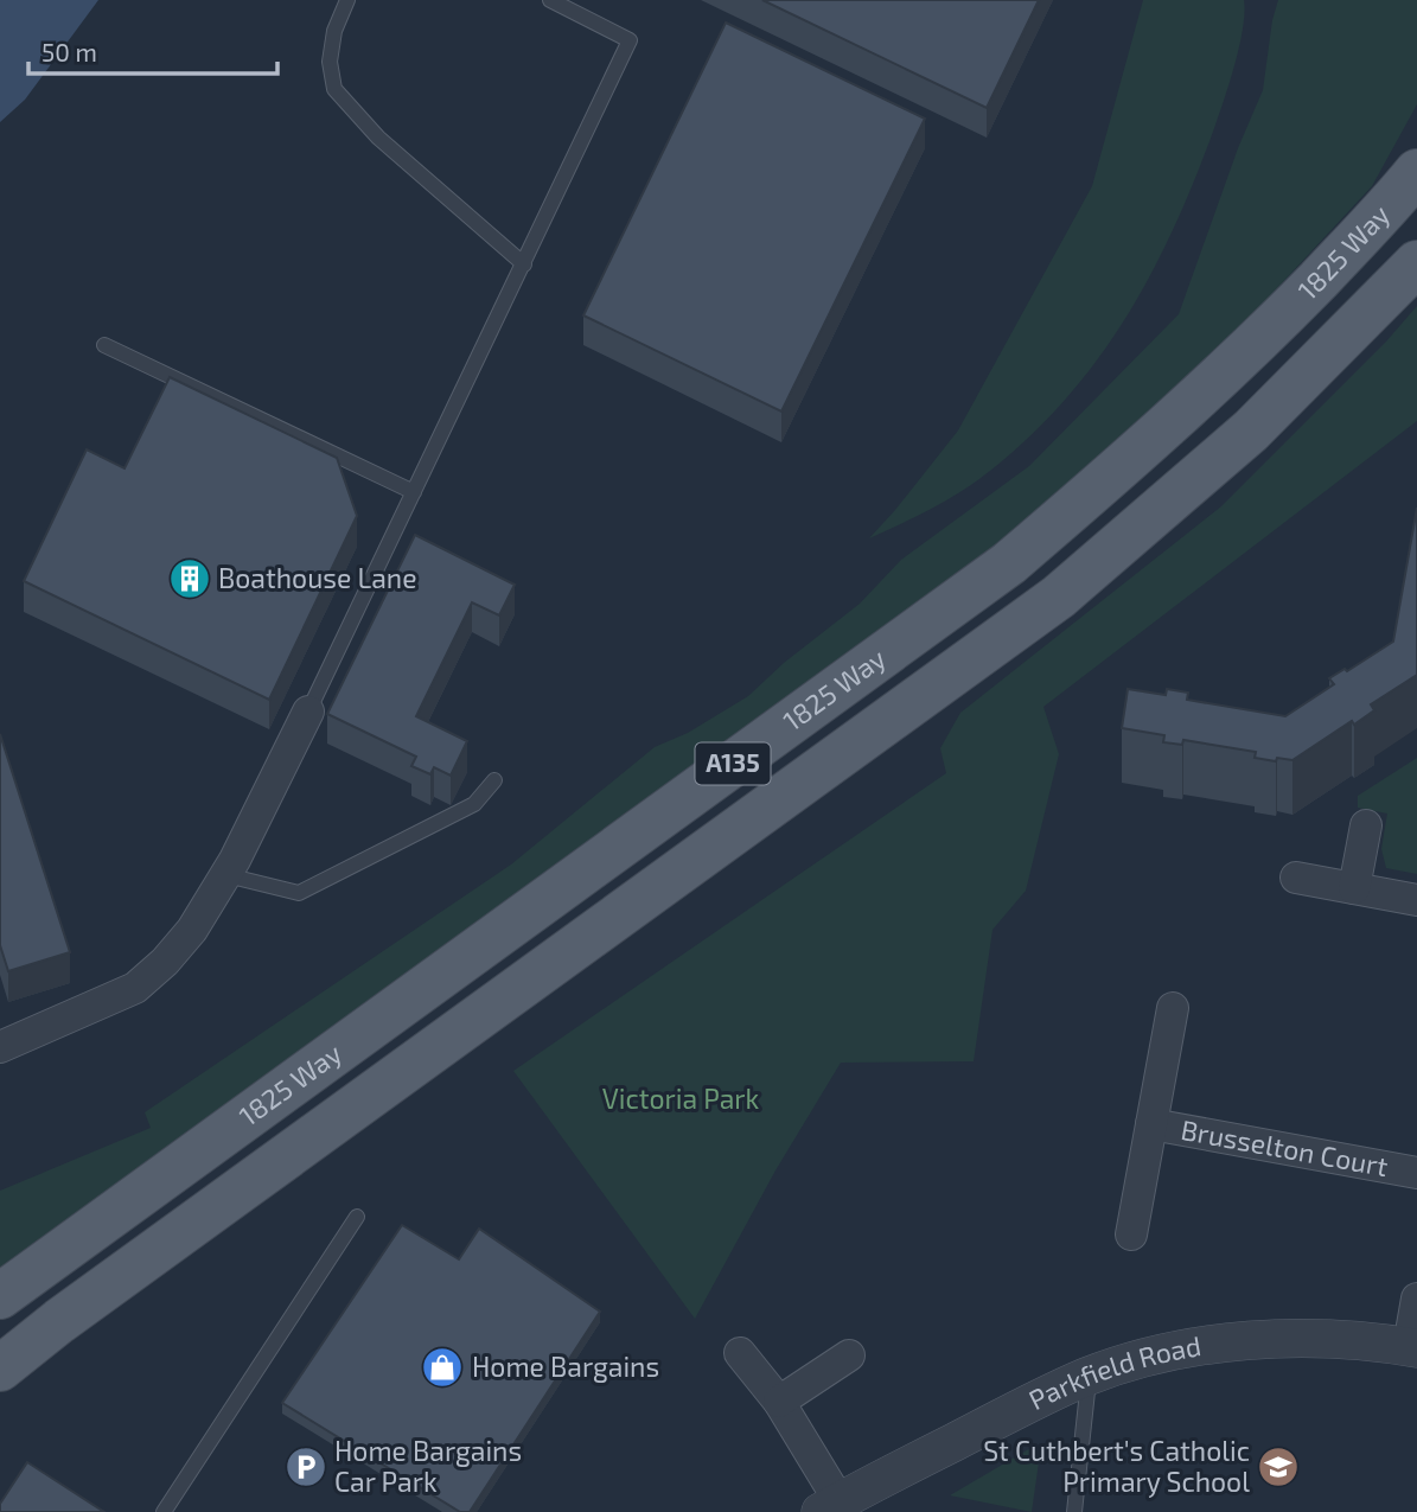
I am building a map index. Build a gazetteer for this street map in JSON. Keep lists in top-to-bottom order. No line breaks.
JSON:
{"streets":{"main road":["1825 Way","A135"],"street":["Brusselton Court","Parkfield Road"]},"parks":["Victoria Park"],"places":{"building":["Boathouse Lane"],"shop":["Home Bargains"],"parking":["Home Bargains Car Park"],"school or university":["St Cuthbert's Catholic Primary School"]},"scale_bar":"50 m"}
